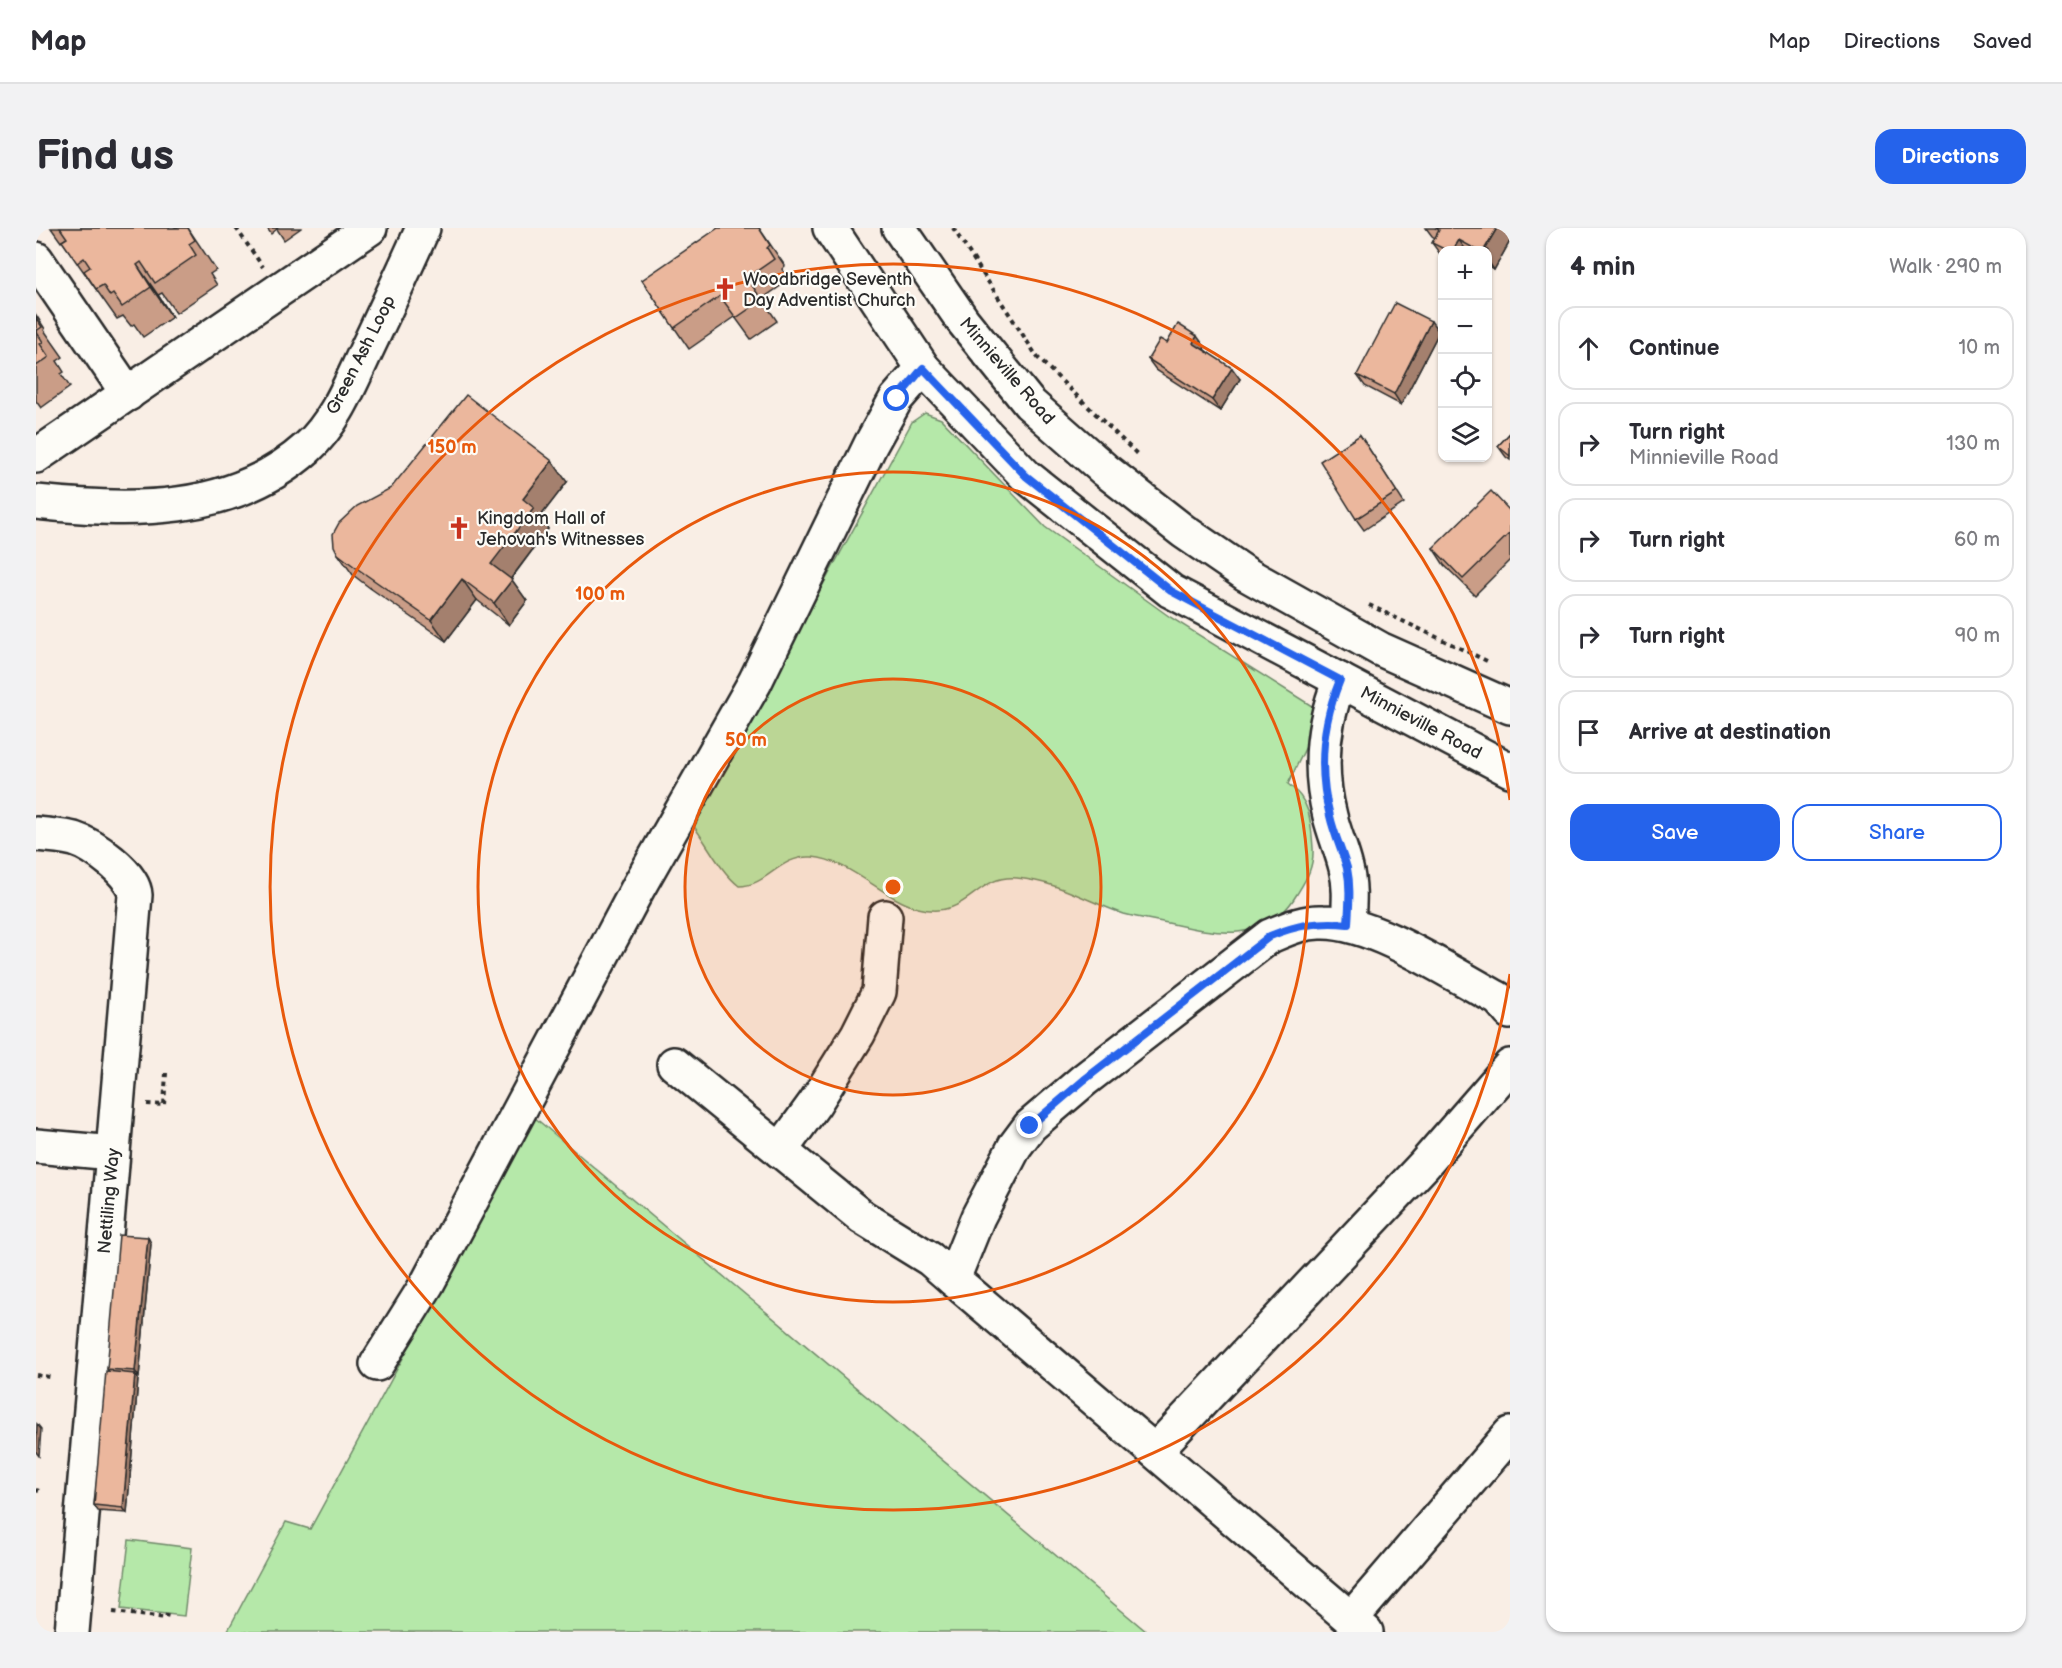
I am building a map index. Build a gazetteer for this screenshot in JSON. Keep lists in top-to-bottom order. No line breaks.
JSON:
{"streets":{"street":["Green Ash Loop","Minnieville Road","Nettiling Way"]},"places":{"church":["Woodbridge Seventh Day Adventist Church","Kingdom Hall of Jehovah's Witnesses"]},"page":{"header":"Map","nav":["Map","Directions","Saved"],"buttons":["Directions",["Save","Share"]],"title":"Find us","heading":["4 min","Walk · 290 m"],"map_buttons":["+","−"],"list":[["Continue","10 m"],["Turn right","Minnieville Road","130 m"],["Turn right","60 m"],["Turn right","90 m"],"Arrive at destination"]},"rings":["150 m","100 m","50 m"]}
